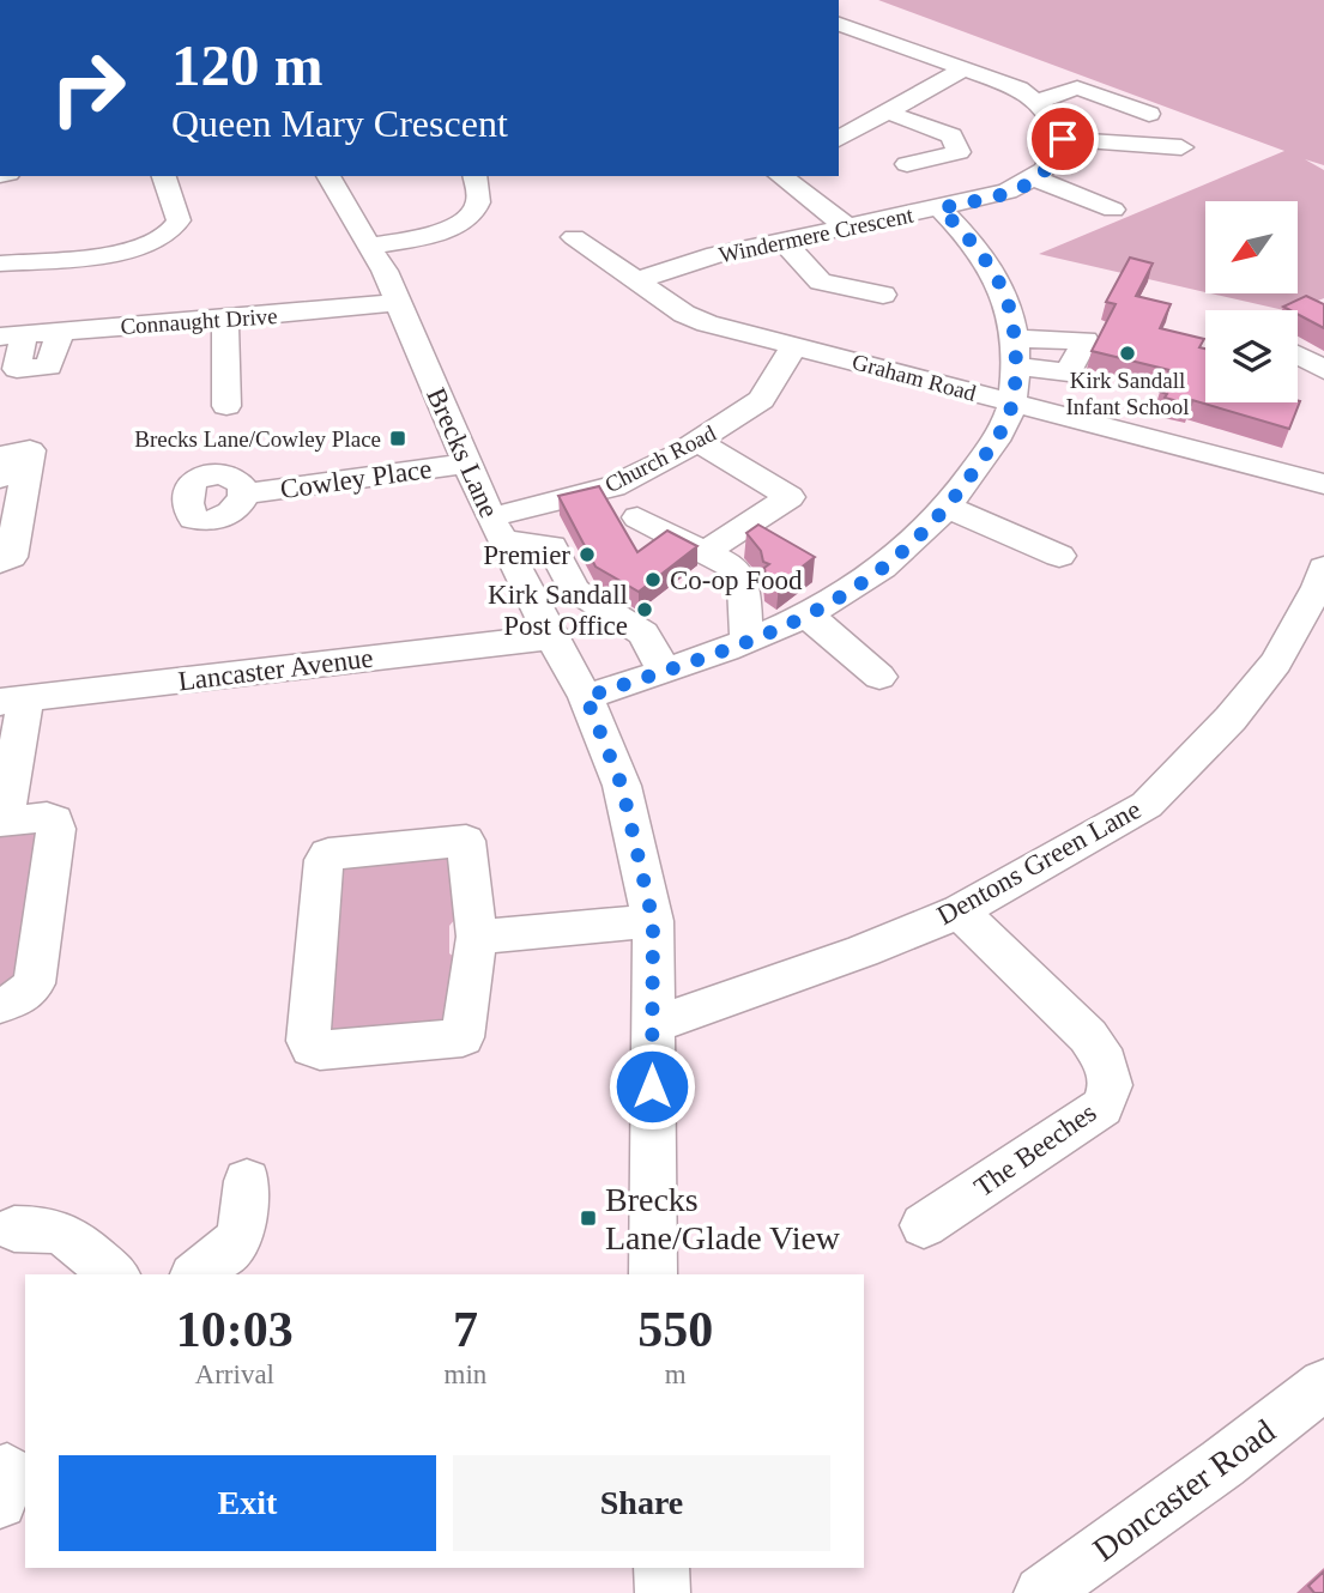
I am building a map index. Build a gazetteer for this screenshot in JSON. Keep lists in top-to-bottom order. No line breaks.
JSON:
{"streets":{"street":["Windermere Crescent","Connaught Drive","Graham Road","Brecks Lane","Church Road","Cowley Place","Lancaster Avenue","Dentons Green Lane","The Beeches","Doncaster Road"]},"crossings":[["Windermere Crescent","Graham Road"],["Connaught Drive","Brecks Lane"],["Graham Road","Church Road"],["Brecks Lane","Church Road"],["Brecks Lane","Cowley Place"],["Brecks Lane","Lancaster Avenue"],["Brecks Lane","Dentons Green Lane"],["Dentons Green Lane","The Beeches"]],"places":{"other":["Kirk Sandall Infant School","Premier","Co-op Food","Kirk Sandall Post Office"],"transit":["Brecks Lane/Cowley Place","Brecks Lane/Glade View"]},"north":"bottom left","page":{"turn":["120 m","Queen Mary Crescent"],"eta":["10:03","Arrival","7","min","550","m"],"buttons":["Exit","Share"]}}
